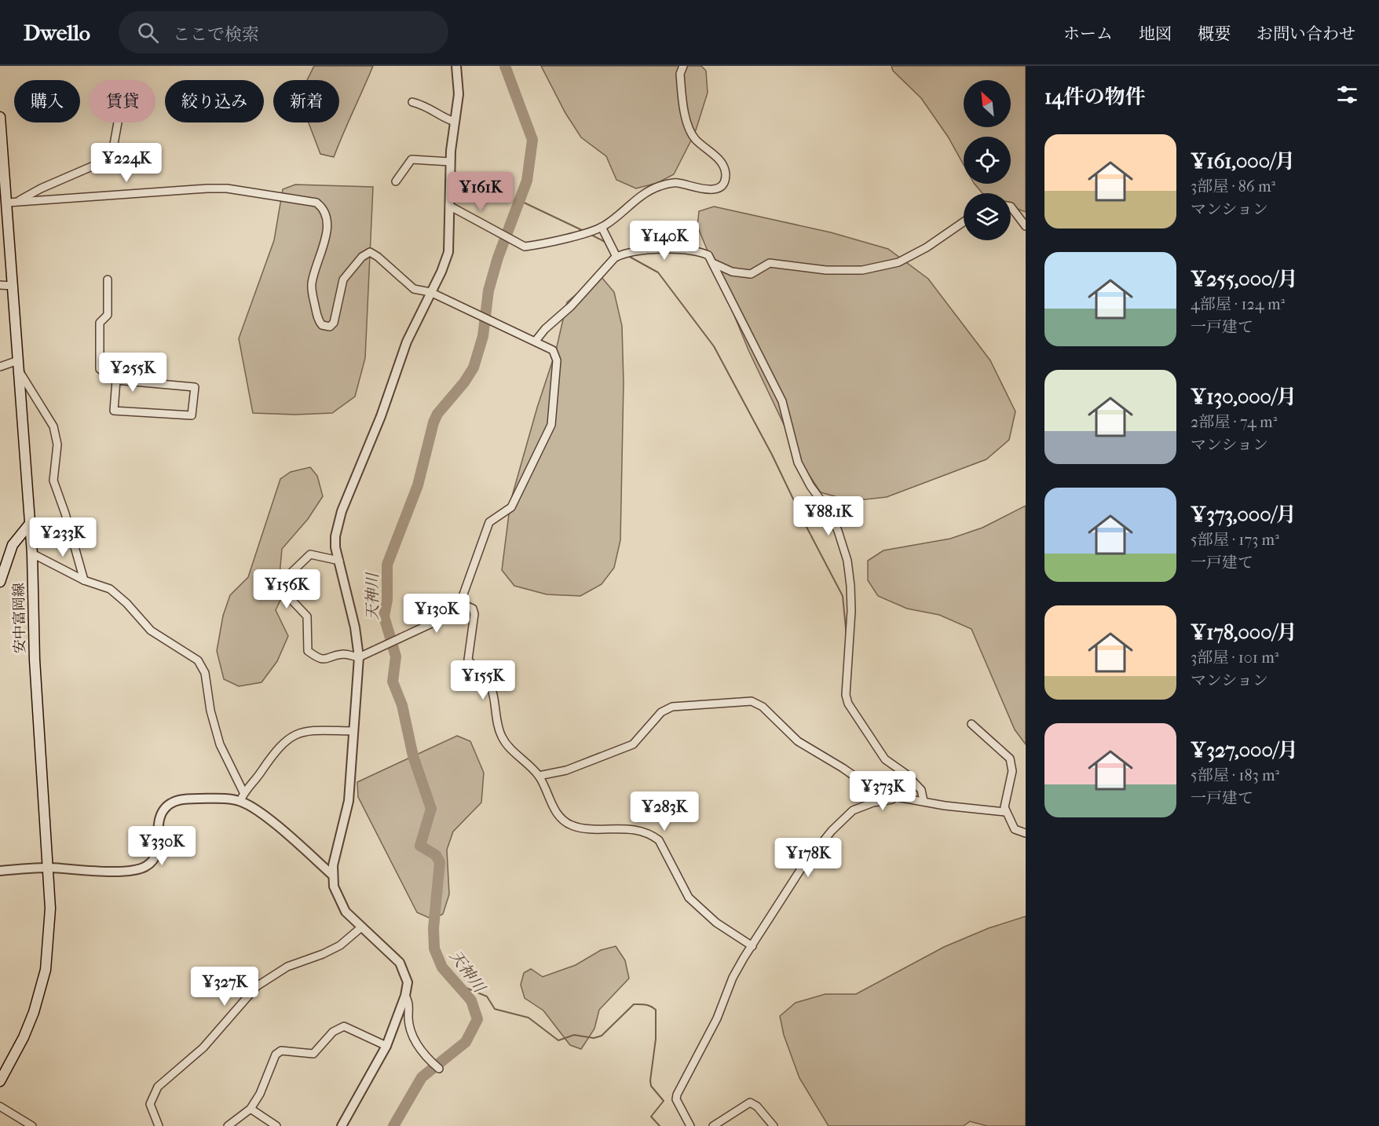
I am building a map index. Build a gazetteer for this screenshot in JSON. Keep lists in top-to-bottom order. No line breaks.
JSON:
{"streets":{"main road":["安中富岡線"]},"water":["天神川"],"north":"top left","page":{"header":"Dwello","search":"ここで検索","nav":["ホーム","地図","概要","お問い合わせ"],"heading":"14件の物件","chip":["購入","賃貸","絞り込み","新着"],"list":[{"name":"¥161,000/月","note":"3部屋 · 86 m² · マンション"},{"name":"¥255,000/月","note":"4部屋 · 124 m² · 一戸建て"},{"name":"¥130,000/月","note":"2部屋 · 74 m² · マンション"},{"name":"¥373,000/月","note":"5部屋 · 173 m² · 一戸建て"},{"name":"¥178,000/月","note":"3部屋 · 101 m² · マンション"},{"name":"¥327,000/月","note":"5部屋 · 183 m² · 一戸建て"}],"price":["¥224K","¥161K","¥140K","¥255K","¥88.1K","¥233K","¥156K","¥130K","¥155K","¥373K","¥283K","¥330K","¥178K","¥327K"]}}
